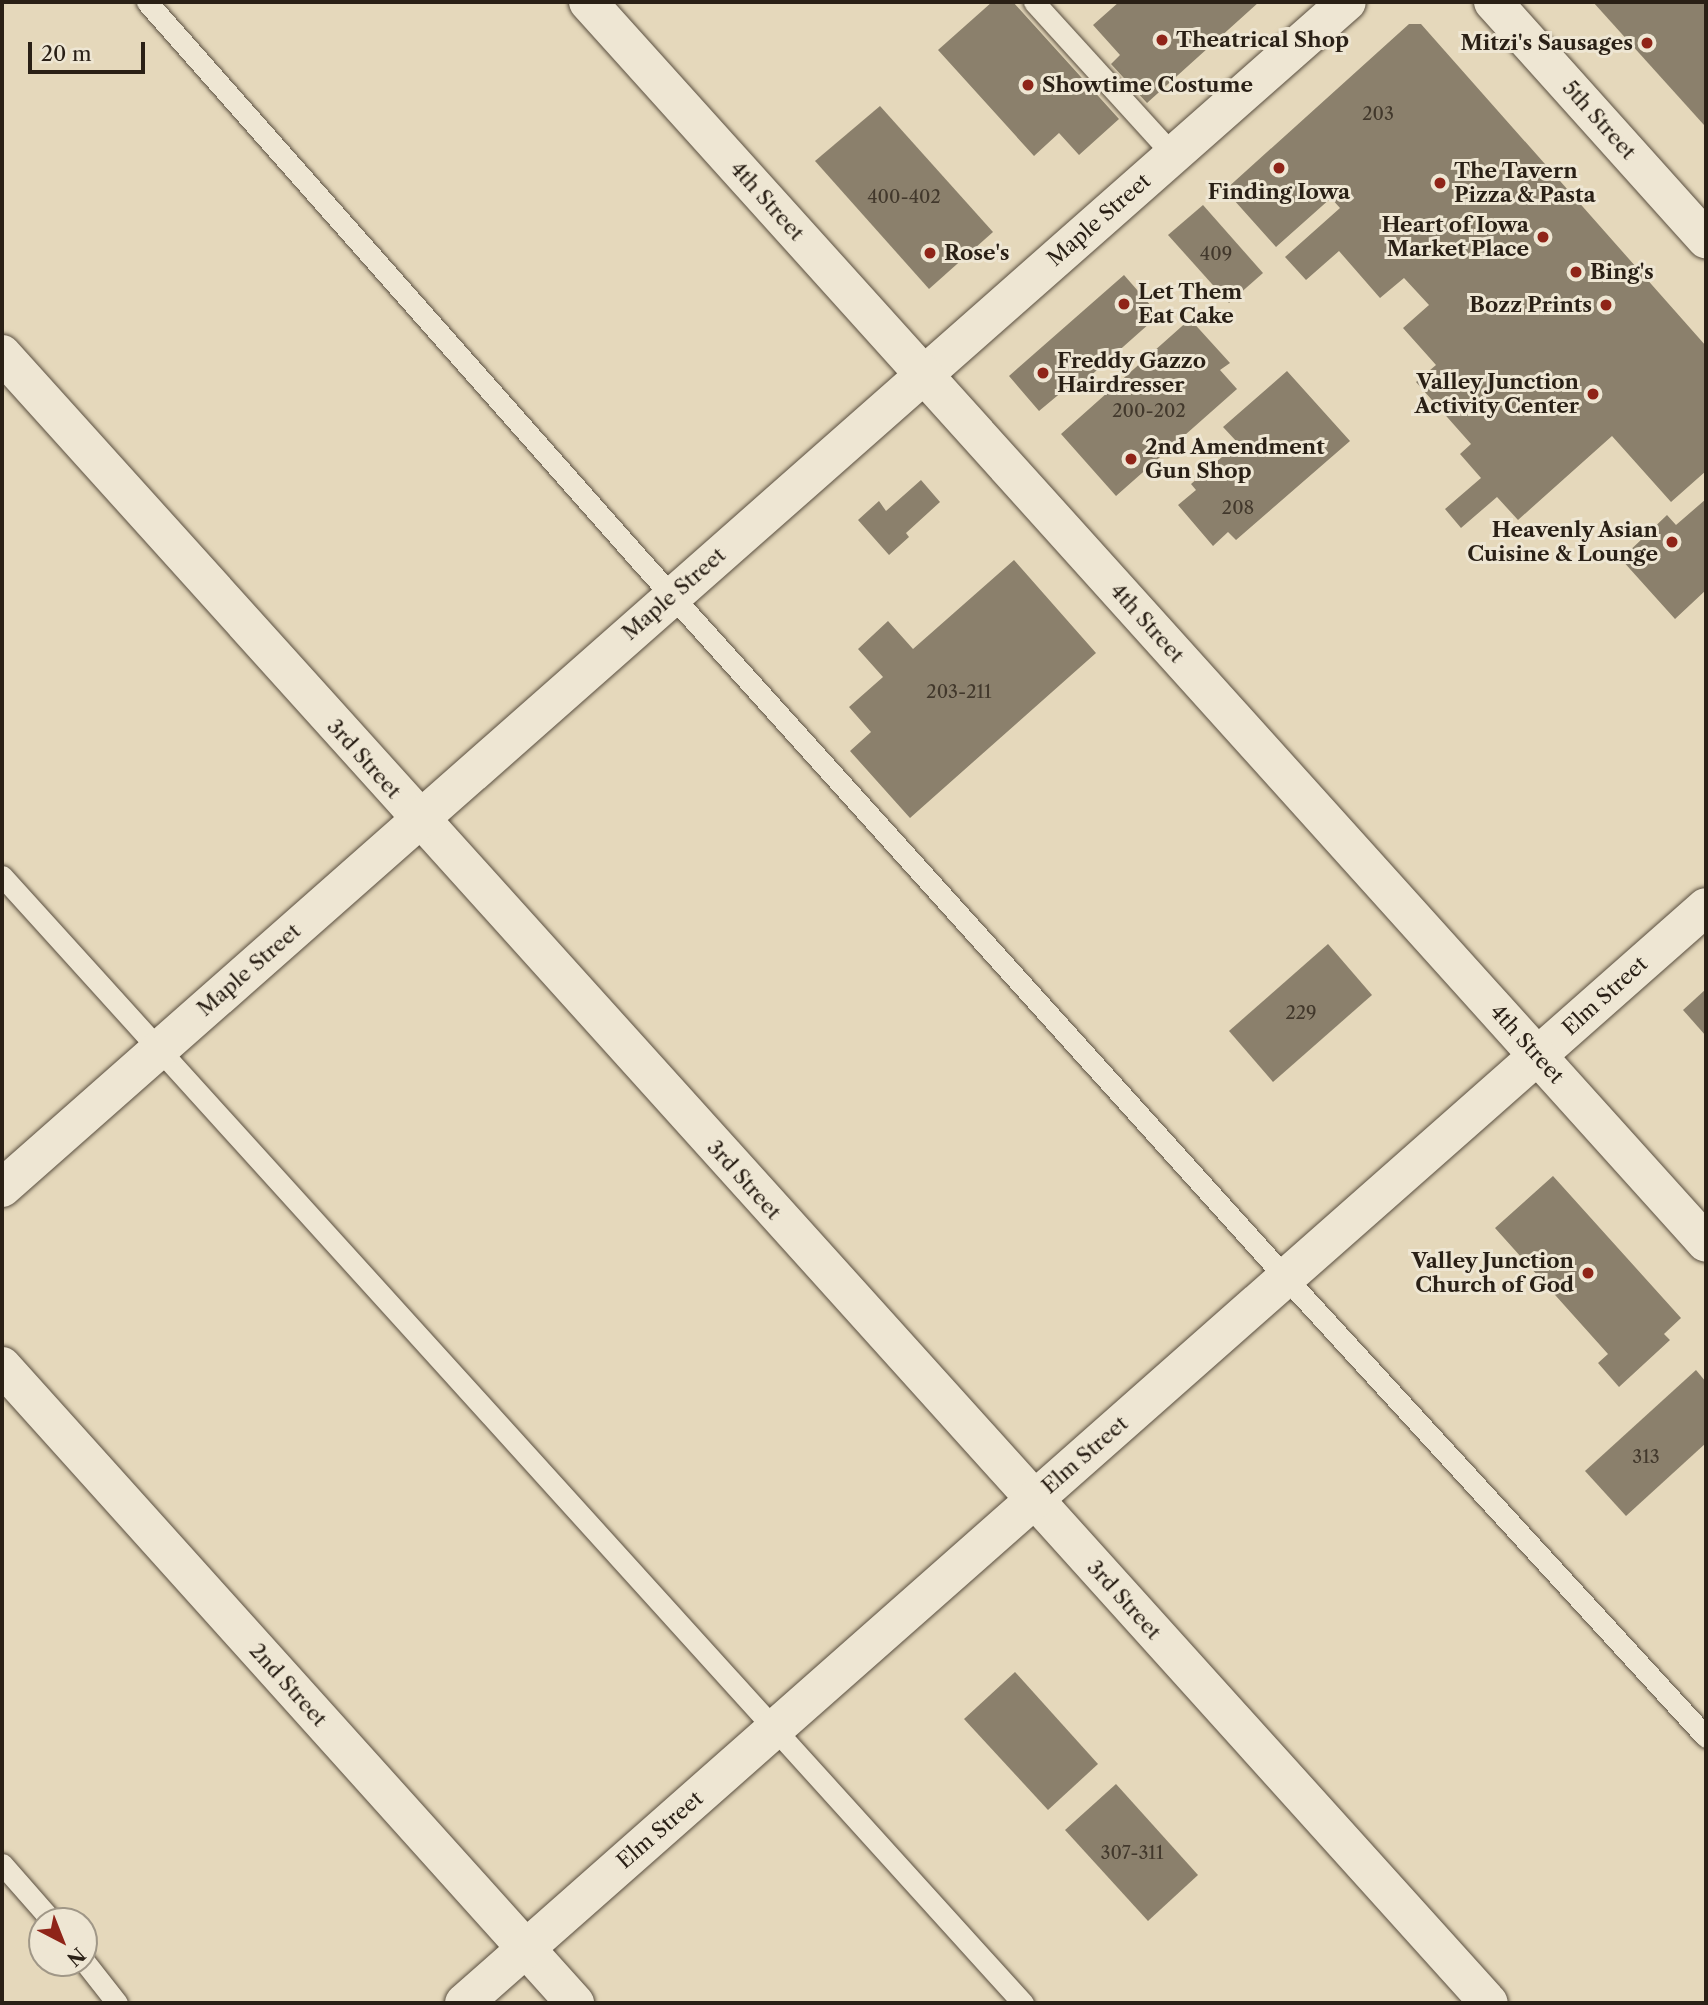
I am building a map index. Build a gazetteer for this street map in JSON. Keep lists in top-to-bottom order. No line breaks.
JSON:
{"streets":{"street":["5th Street","4th Street","Maple Street","3rd Street","Elm Street","2nd Street"]},"crossings":[["4th Street","Maple Street"],["4th Street","Elm Street"],["Maple Street","3rd Street"],["3rd Street","Elm Street"],["Elm Street","2nd Street"]],"places":["Theatrical Shop","Mitzi's Sausages","Showtime Costume","Finding Iowa","The Tavern Pizza & Pasta","Heart of Iowa Market Place","Rose's","Bing's","Let Them Eat Cake","Bozz Prints","Freddy Gazzo Hairdresser","Valley Junction Activity Center","2nd Amendment Gun Shop","Heavenly Asian Cuisine & Lounge","Valley Junction Church of God"],"house_numbers":["203","400-402","409","200-202","208","203-211","229","313","307-311"],"scale_bar":"20 m","north":"bottom right"}
